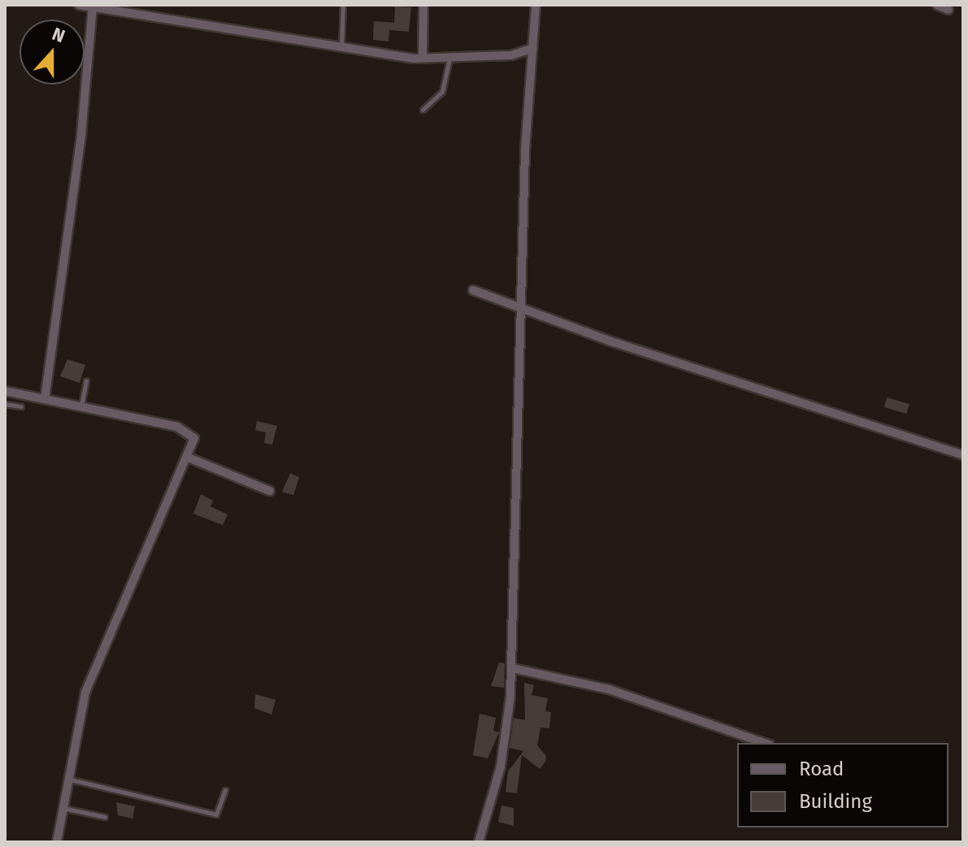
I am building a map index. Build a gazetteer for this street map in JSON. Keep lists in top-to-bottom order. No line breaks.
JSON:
{"legend":["Road","Building"],"north":"top"}
